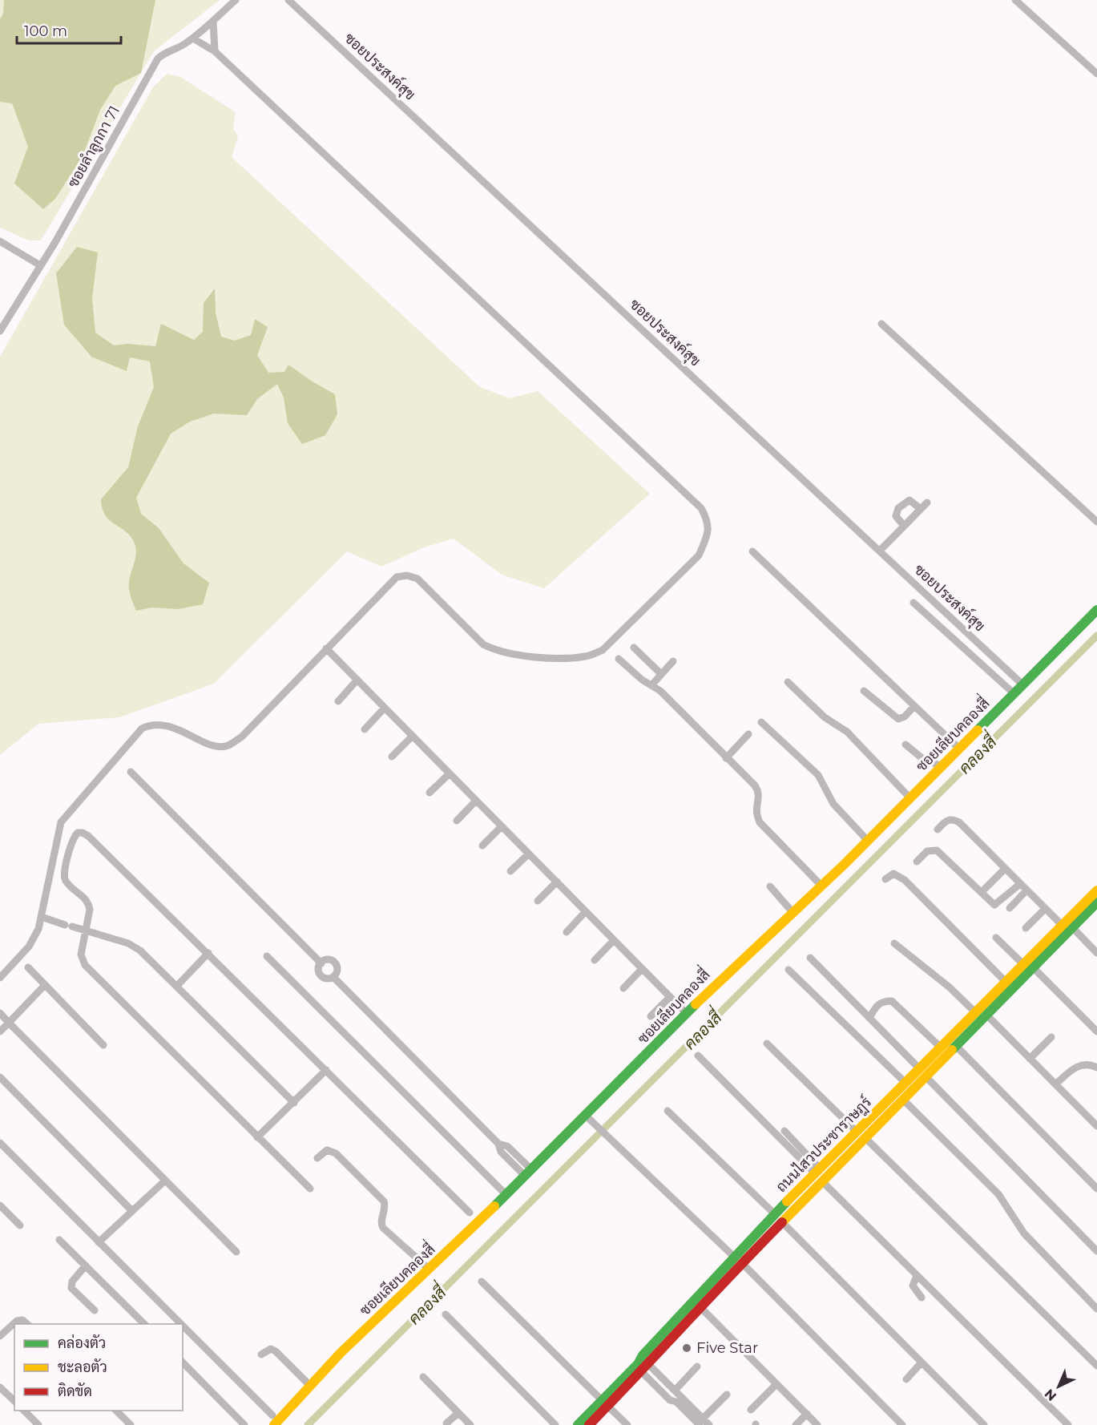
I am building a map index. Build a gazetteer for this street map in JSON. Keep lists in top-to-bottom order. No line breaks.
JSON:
{"streets":{"main road":["ซอยเลียบคลองสี่","ถนนไสวประชาราษฎร์"],"street":["ซอยประสงค์สุข","ซอยลำลูกกา 71"]},"crossings":[["ซอยประสงค์สุข","ซอยเลียบคลองสี่"]],"water":["คลองสี่"],"places":["Five Star"],"legend":["คล่องตัว","ชะลอตัว","ติดขัด"],"scale_bar":"100 m","north":"bottom left"}
